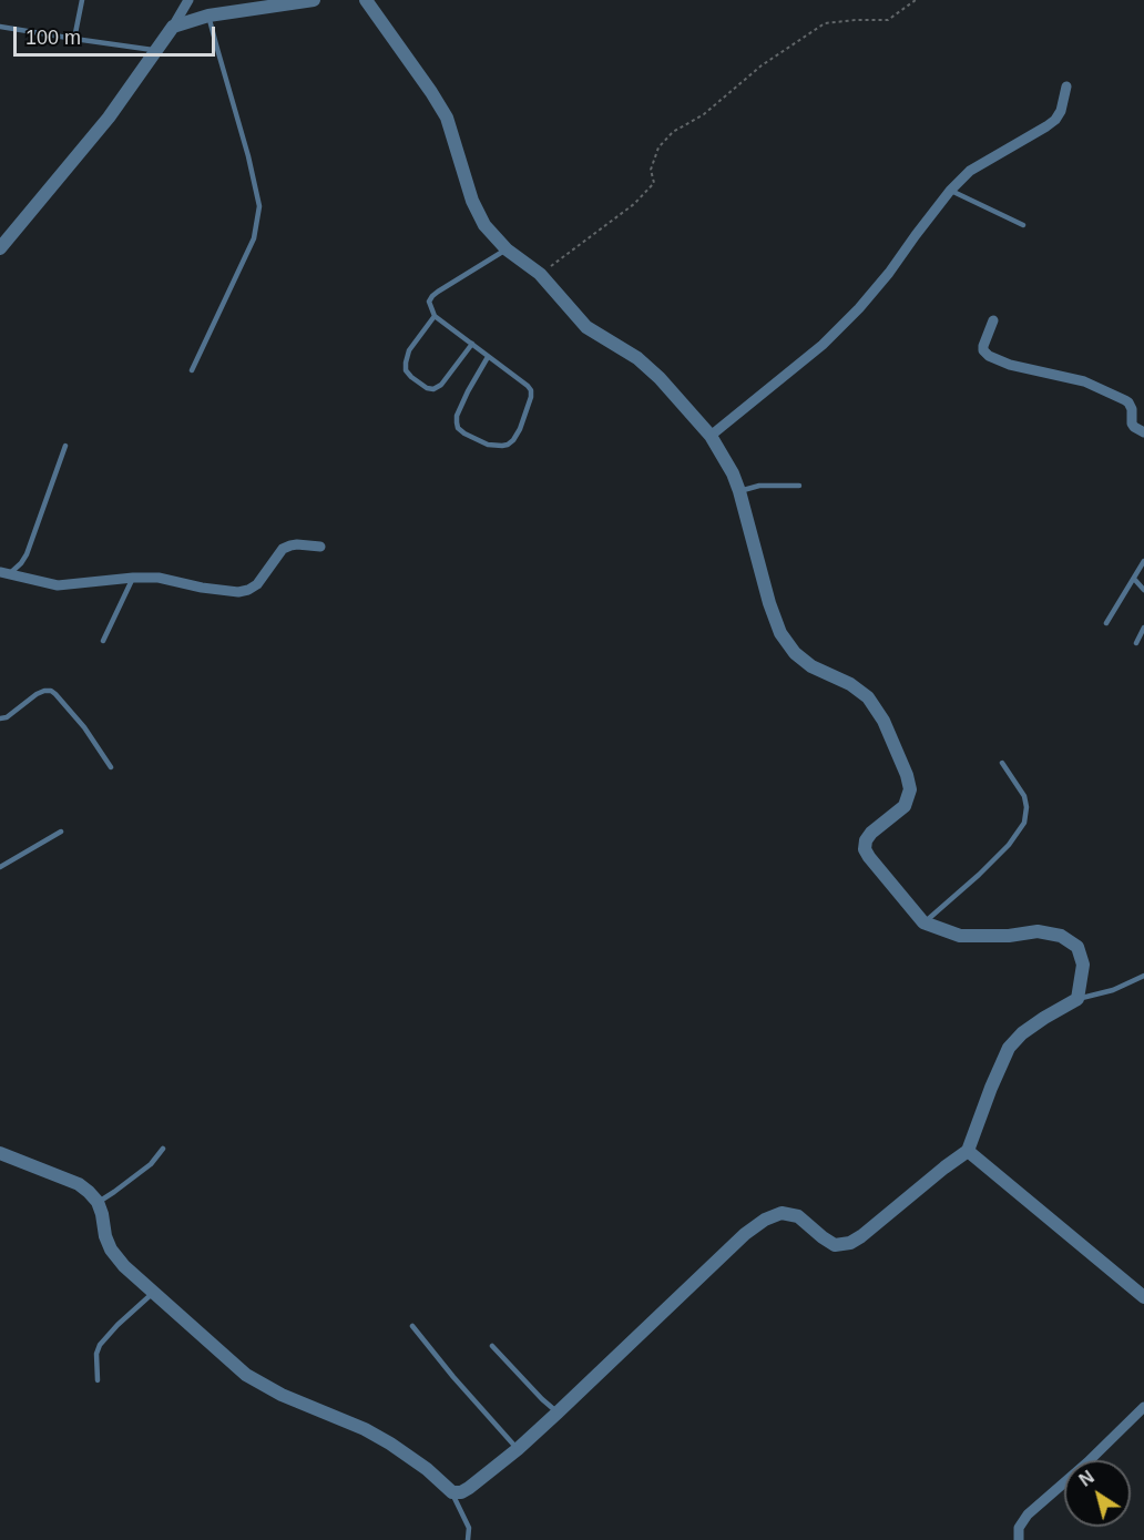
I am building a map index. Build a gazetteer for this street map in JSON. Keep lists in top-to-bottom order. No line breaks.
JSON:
{"scale_bar":"100 m","north":"top left"}
